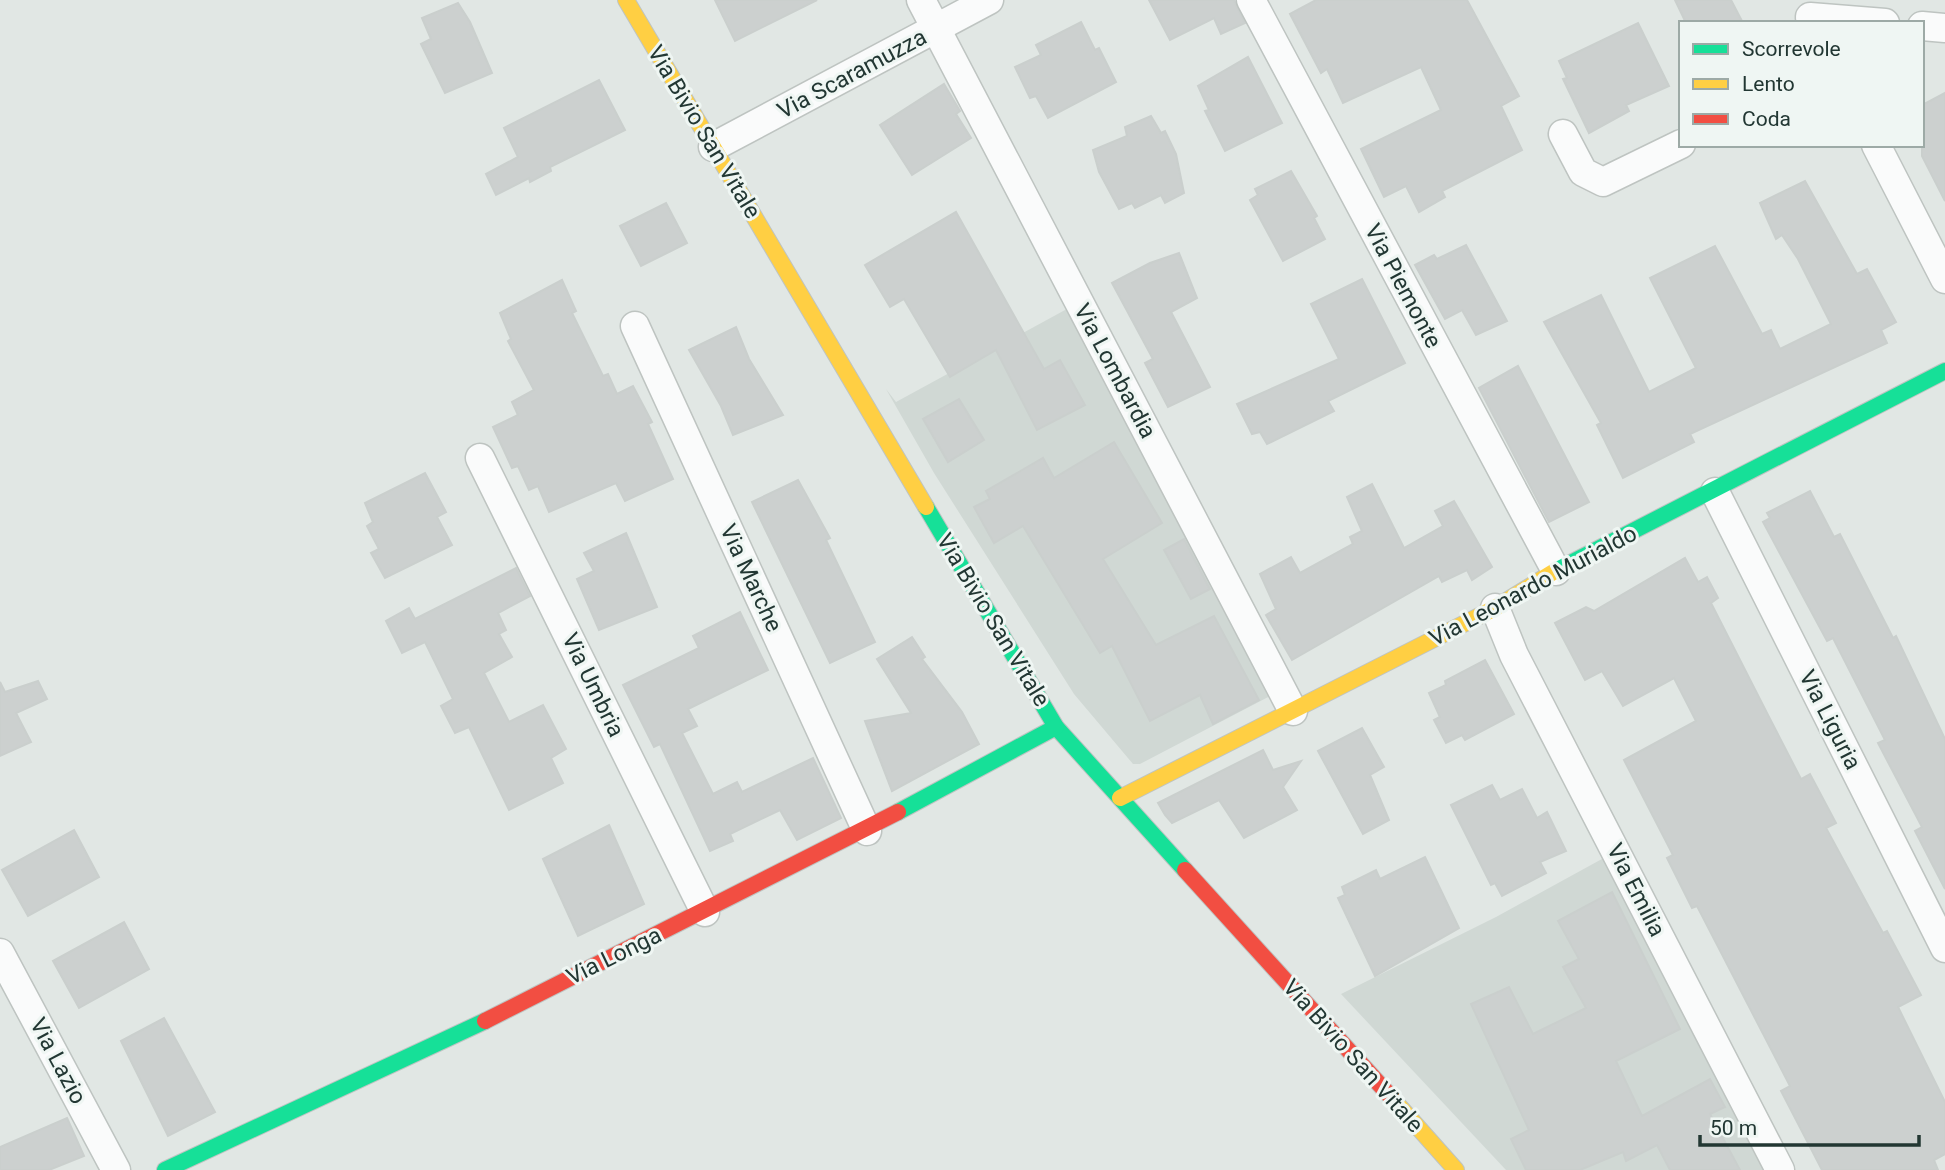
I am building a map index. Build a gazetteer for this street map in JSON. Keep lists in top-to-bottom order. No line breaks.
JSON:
{"streets":{"street":["Via Scaramuzza","Via Bivio San Vitale","Via Piemonte","Via Lombardia","Via Marche","Via Leonardo Murialdo","Via Umbria","Via Liguria","Via Emilia","Via Longa","Via Lazio"]},"crossings":[["Via Scaramuzza","Via Bivio San Vitale"],["Via Scaramuzza","Via Lombardia"],["Via Bivio San Vitale","Via Leonardo Murialdo"],["Via Bivio San Vitale","Via Longa"],["Via Piemonte","Via Leonardo Murialdo"],["Via Lombardia","Via Leonardo Murialdo"],["Via Marche","Via Longa"],["Via Leonardo Murialdo","Via Liguria"],["Via Leonardo Murialdo","Via Emilia"],["Via Umbria","Via Longa"]],"legend":["Scorrevole","Lento","Coda"],"scale_bar":"50 m"}
